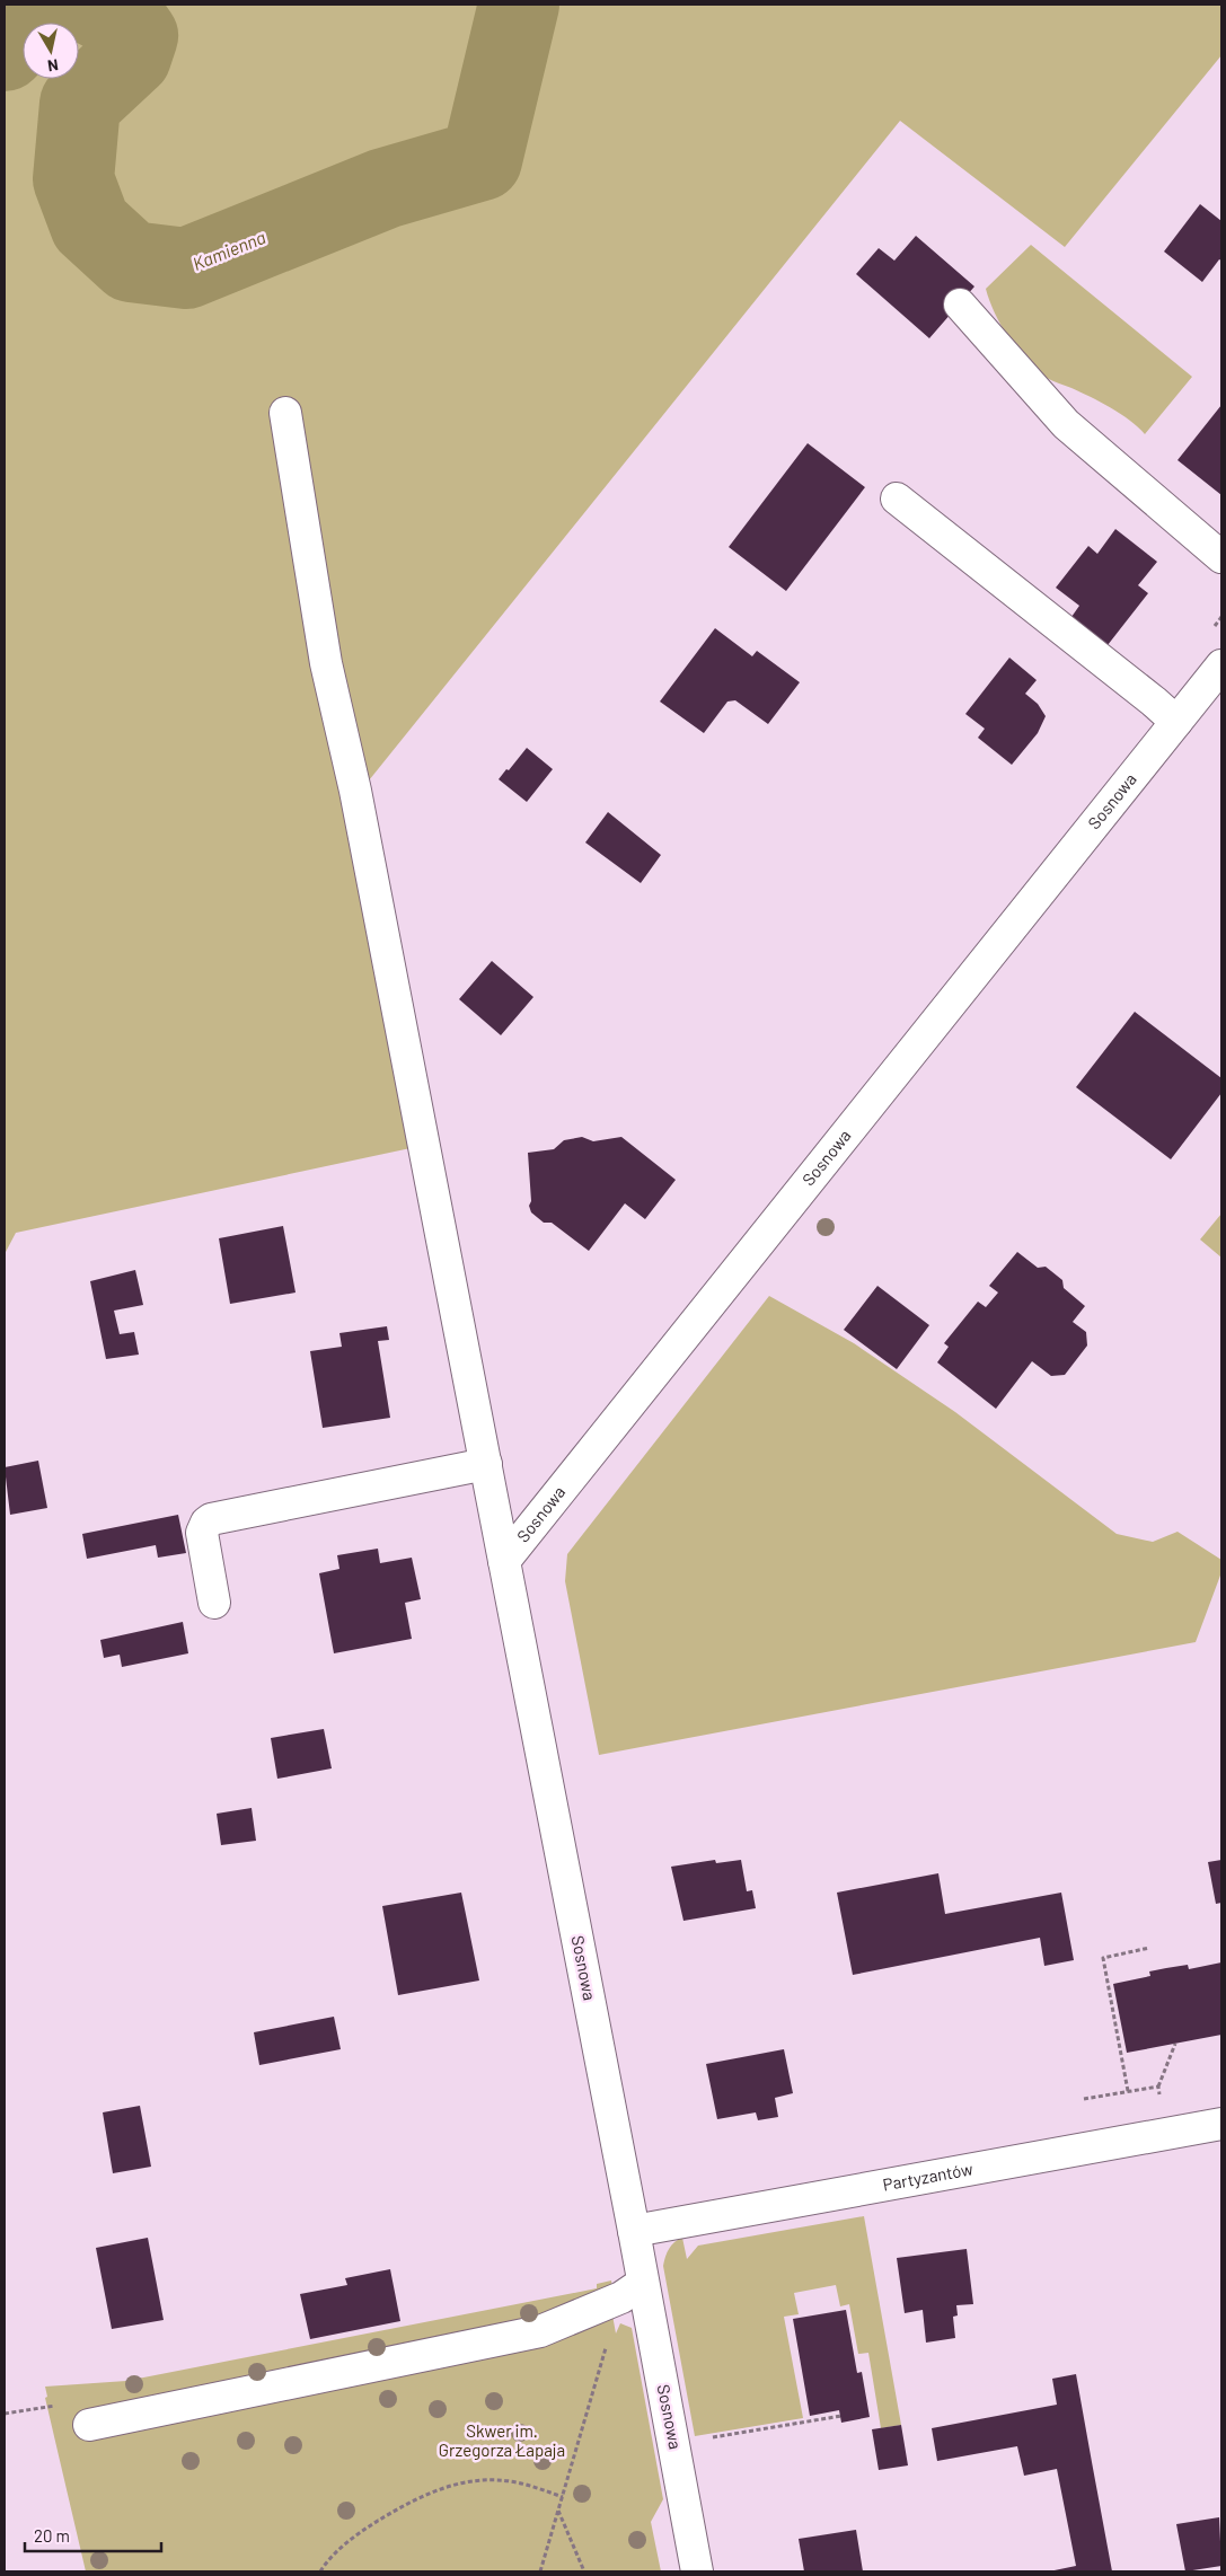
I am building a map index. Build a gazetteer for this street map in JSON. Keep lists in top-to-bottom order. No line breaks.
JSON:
{"streets":{"street":["Sosnowa","Partyzantów"]},"crossings":[["Sosnowa","Partyzantów"]],"water":["Kamienna"],"parks":["Skwer im. Grzegorza Łapaja"],"scale_bar":"20 m","north":"bottom"}
